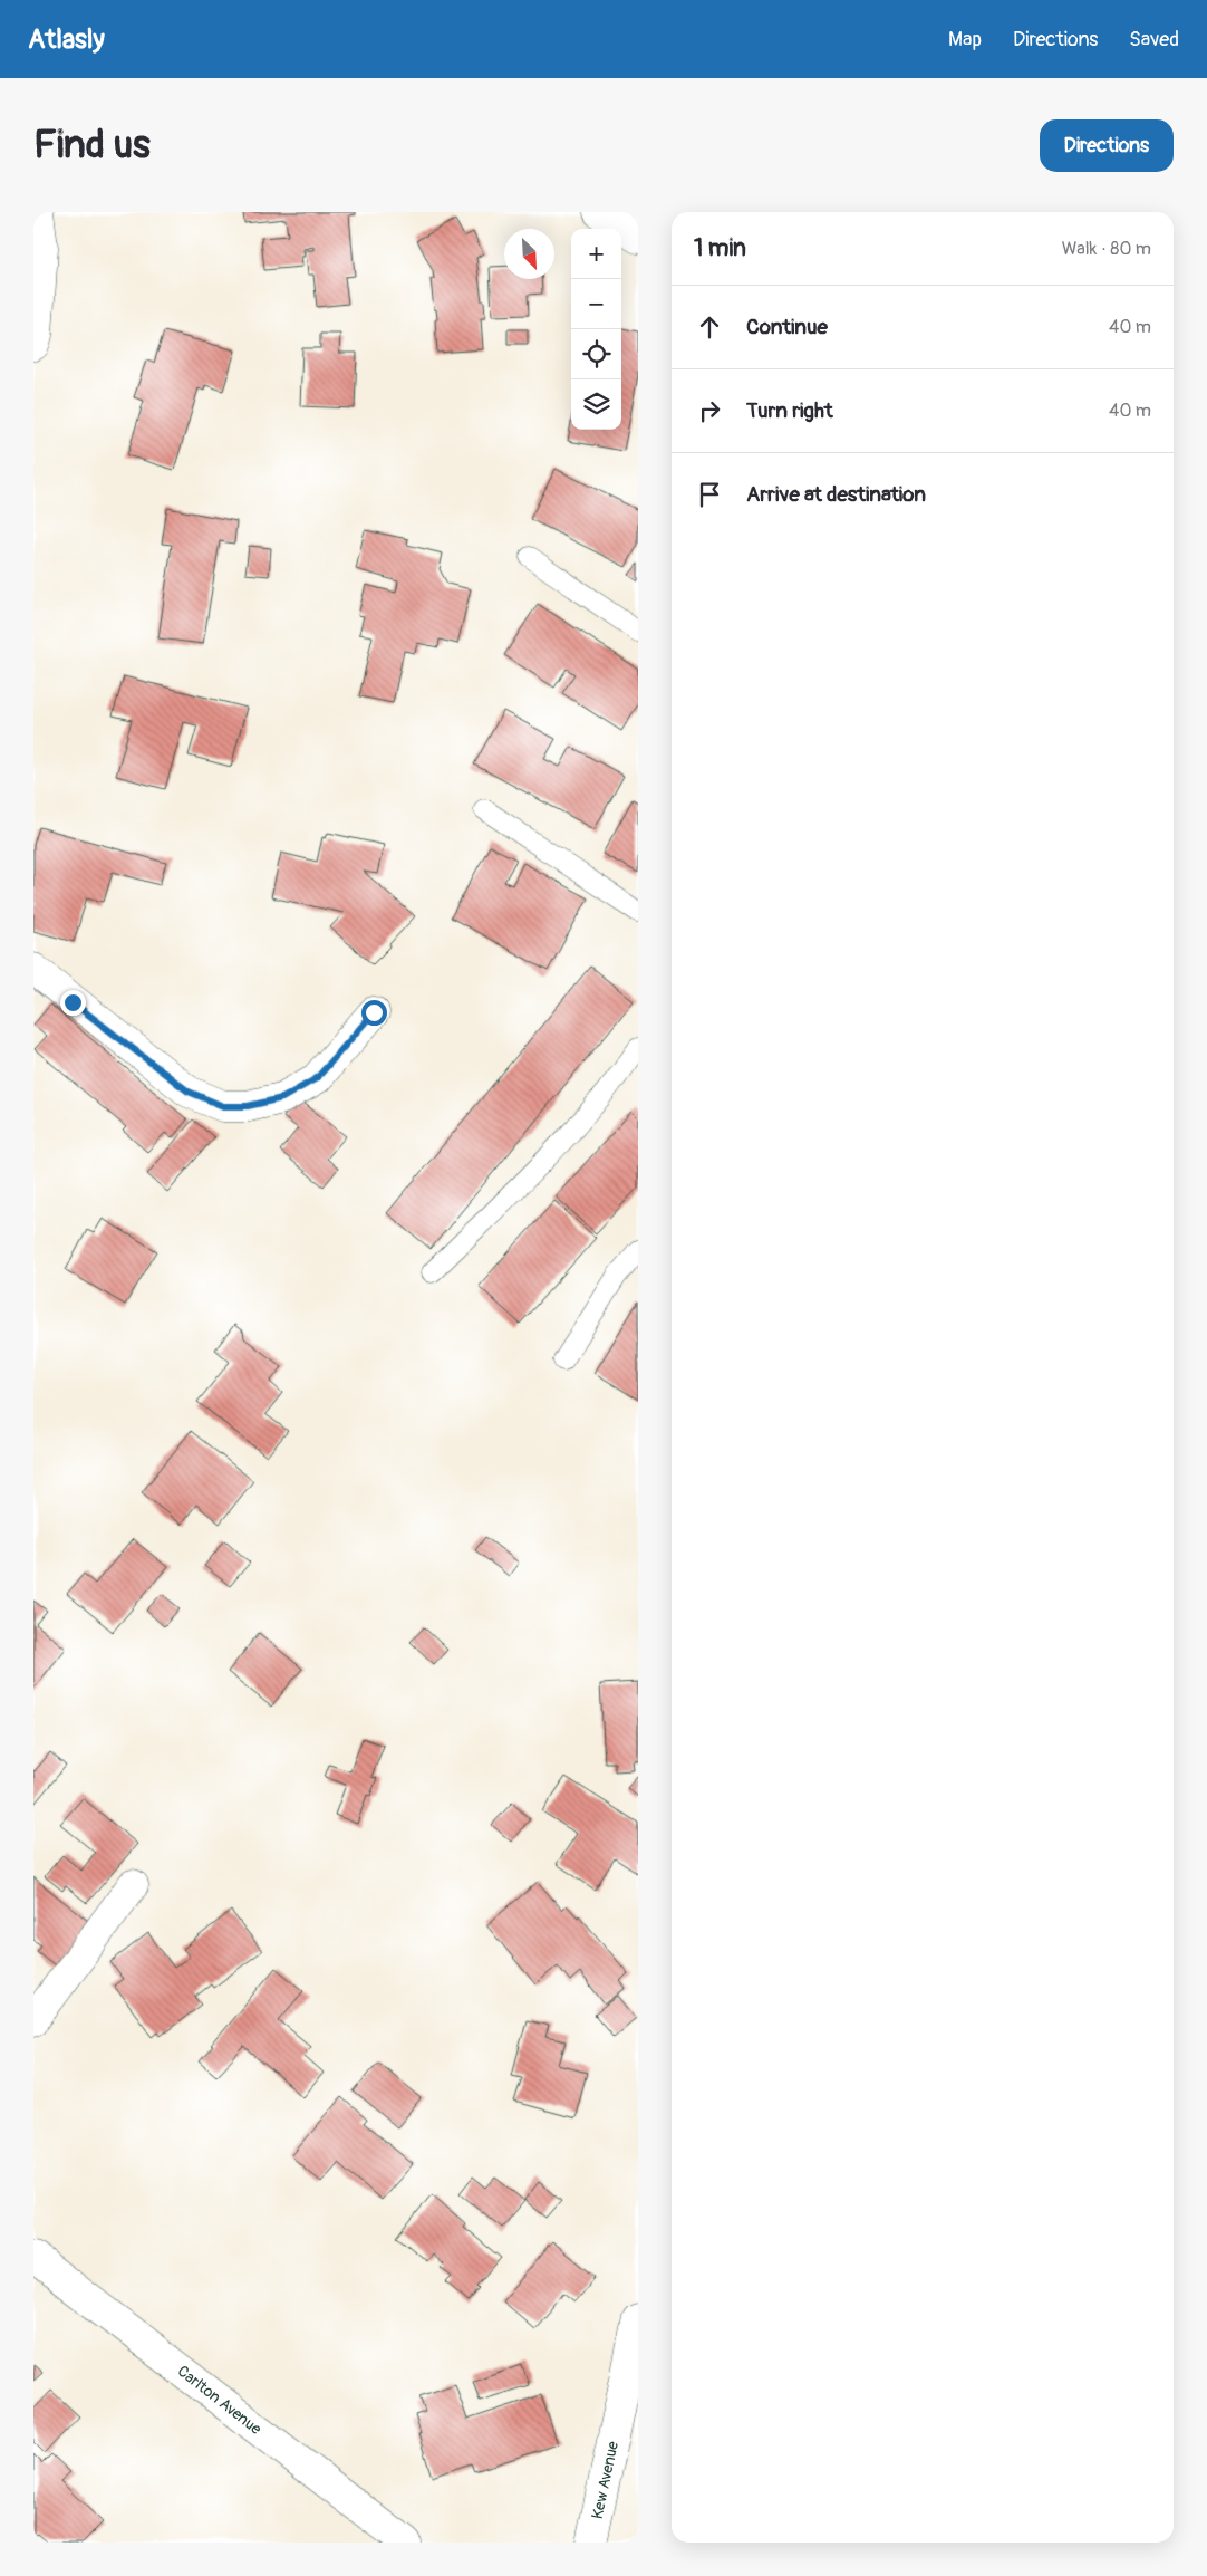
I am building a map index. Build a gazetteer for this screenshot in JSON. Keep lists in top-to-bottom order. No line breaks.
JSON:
{"streets":{"street":["Carlton Avenue","Kew Avenue"]},"north":"bottom right","page":{"header":"Atlasly","nav":["Map","Directions","Saved"],"buttons":"Directions","title":"Find us","heading":["1 min","Walk · 80 m"],"map_buttons":["+","−"],"list":[["Continue","40 m"],["Turn right","40 m"],"Arrive at destination"]}}
